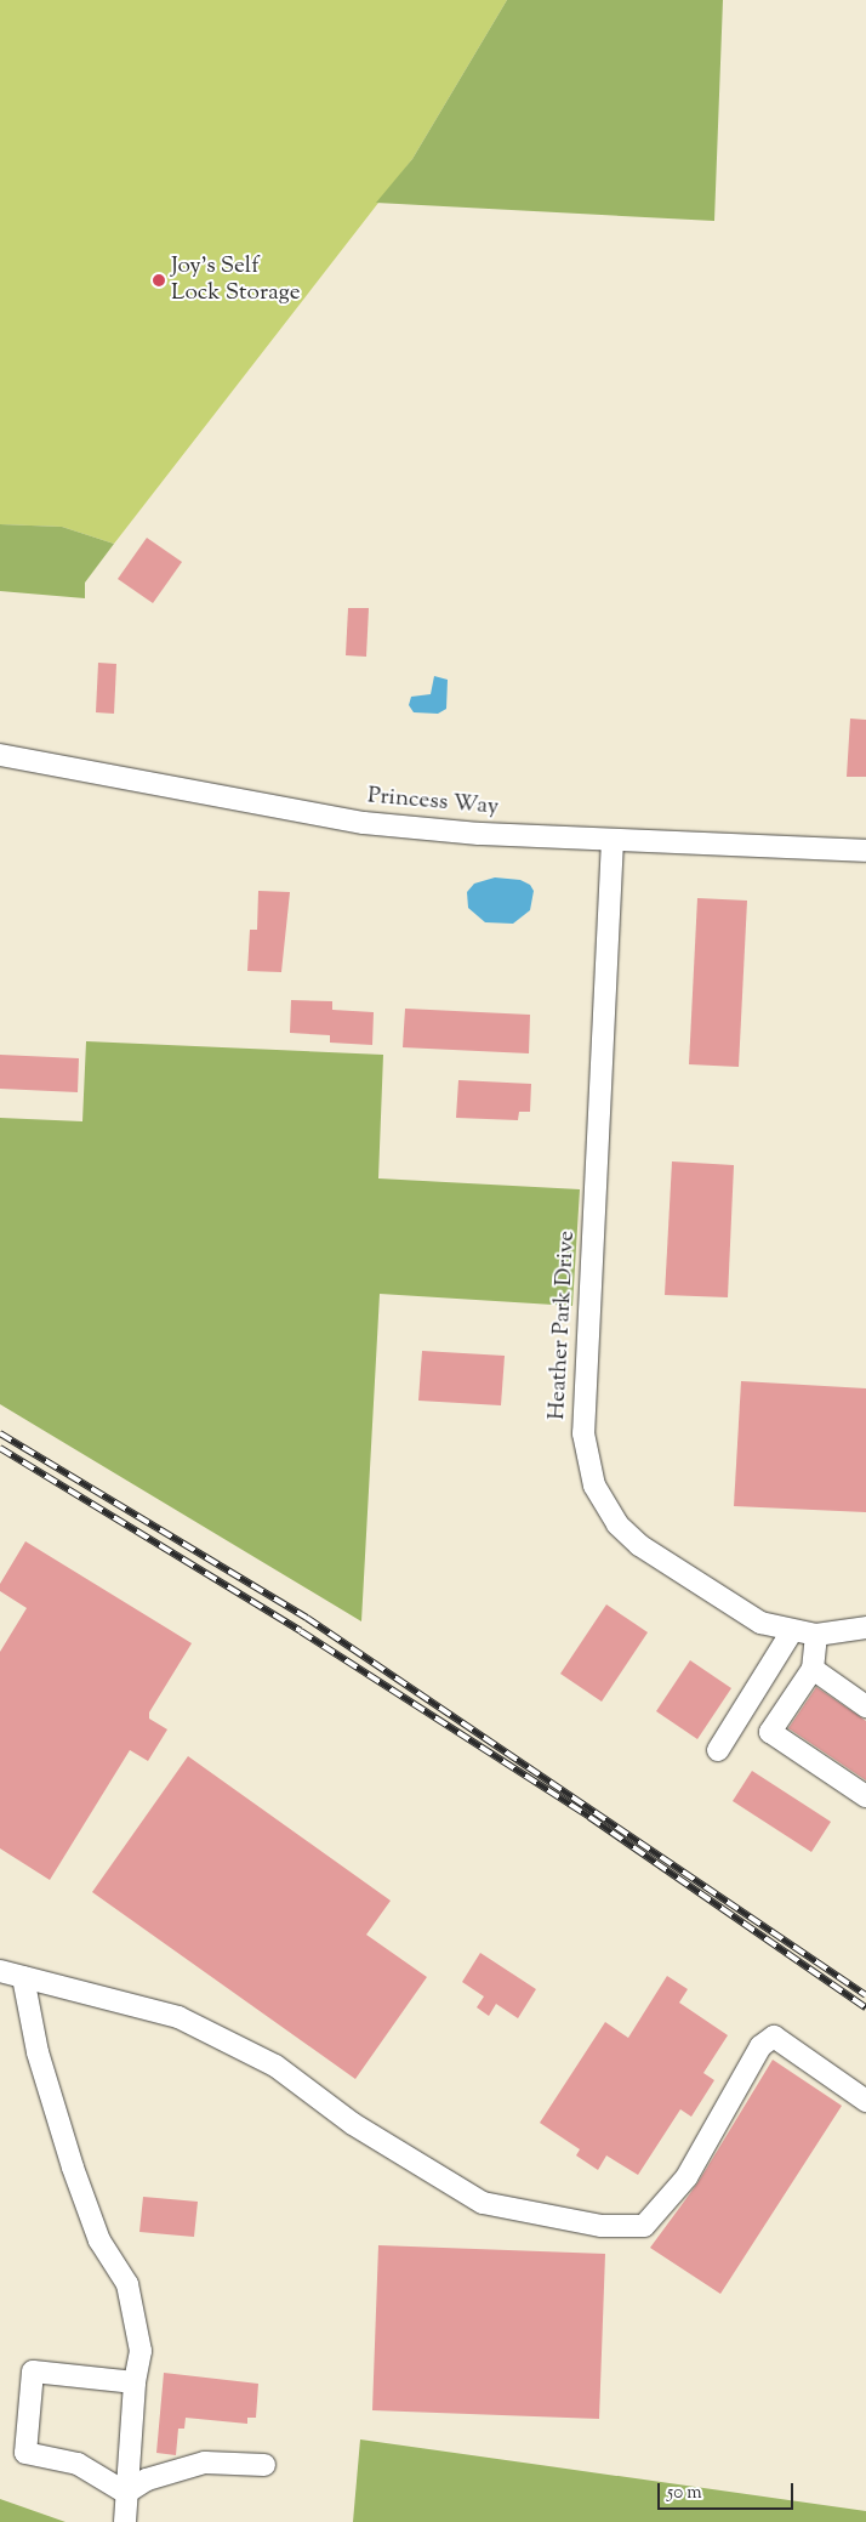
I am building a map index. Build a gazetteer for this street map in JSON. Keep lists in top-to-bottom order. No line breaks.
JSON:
{"streets":{"street":["Princess Way","Heather Park Drive"]},"crossings":[["Princess Way","Heather Park Drive"]],"places":["Joy's Self Lock Storage"],"scale_bar":"50 m"}
